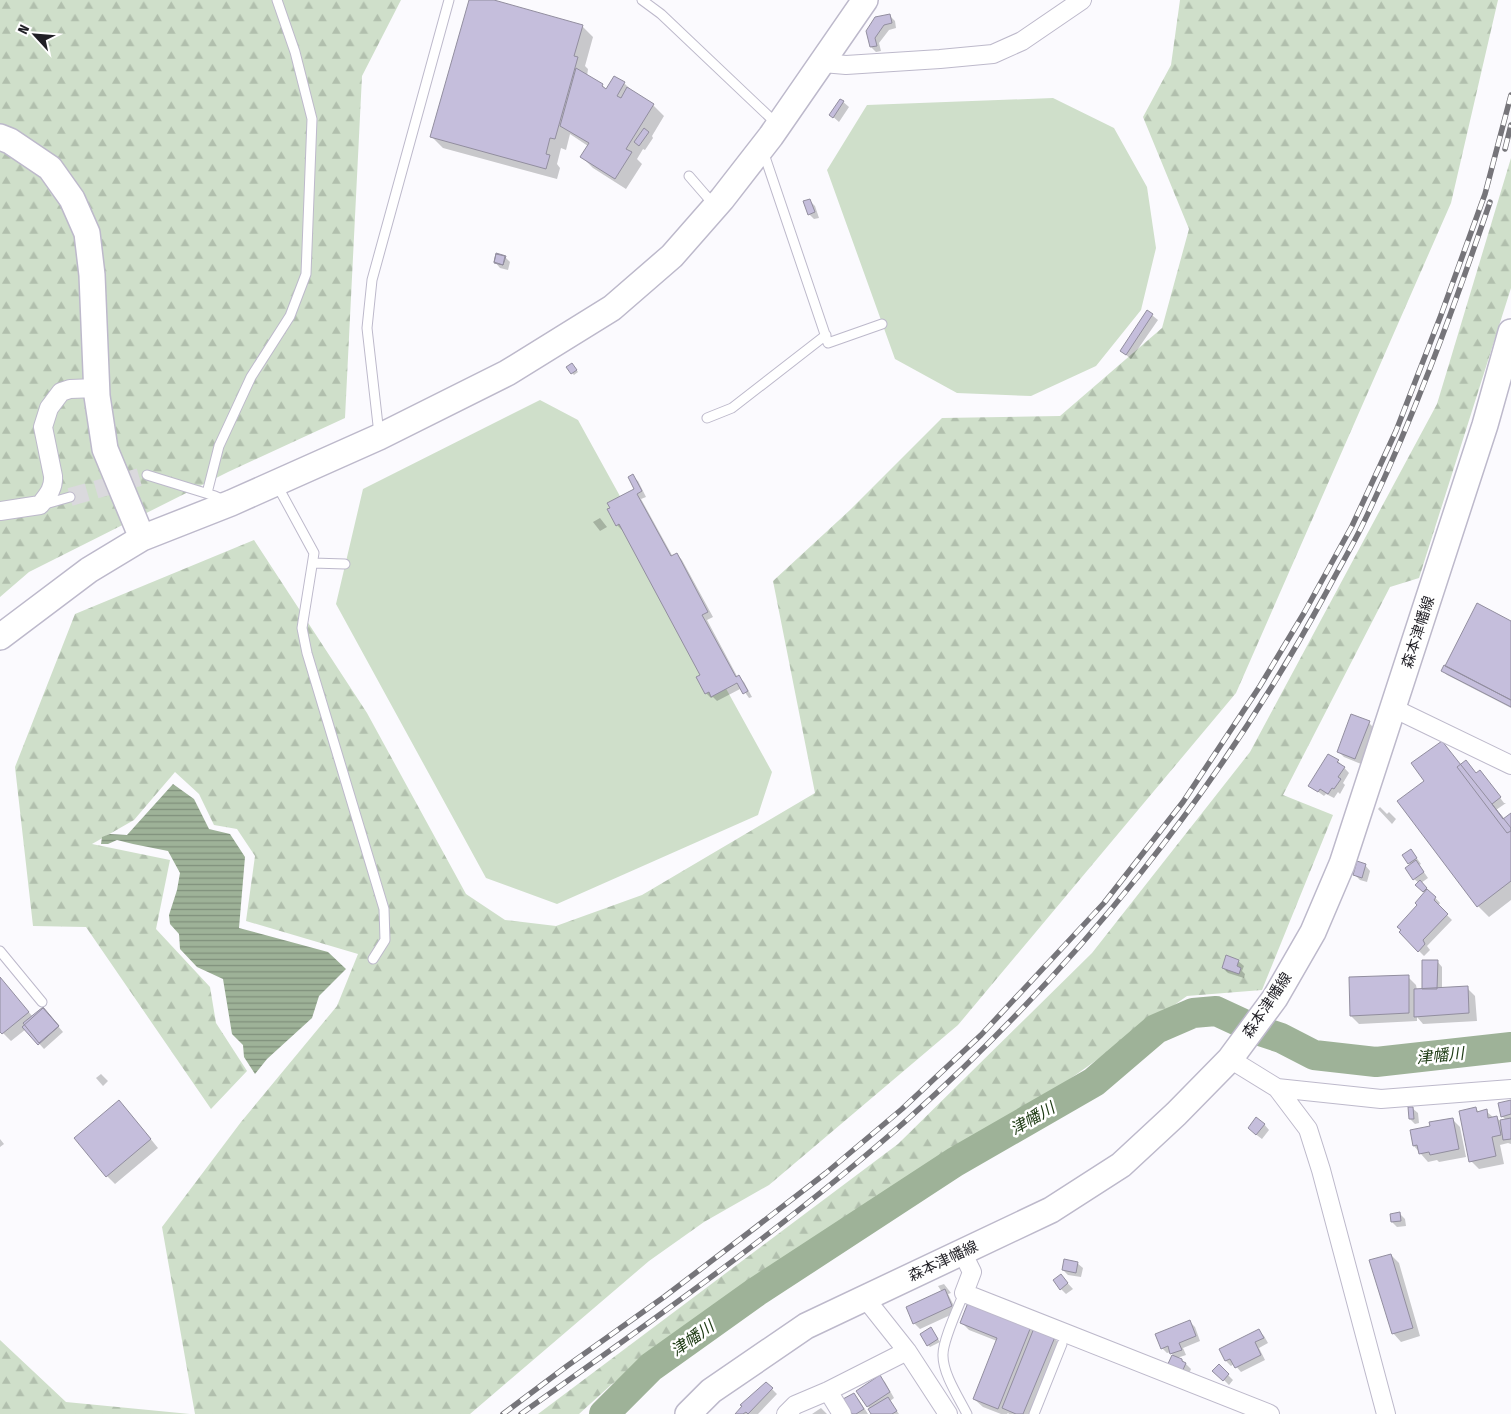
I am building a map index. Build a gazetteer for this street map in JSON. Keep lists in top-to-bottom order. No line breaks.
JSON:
{"streets":{"street":["森本津幡線"]},"water":["津幡川"],"north":"top left"}
